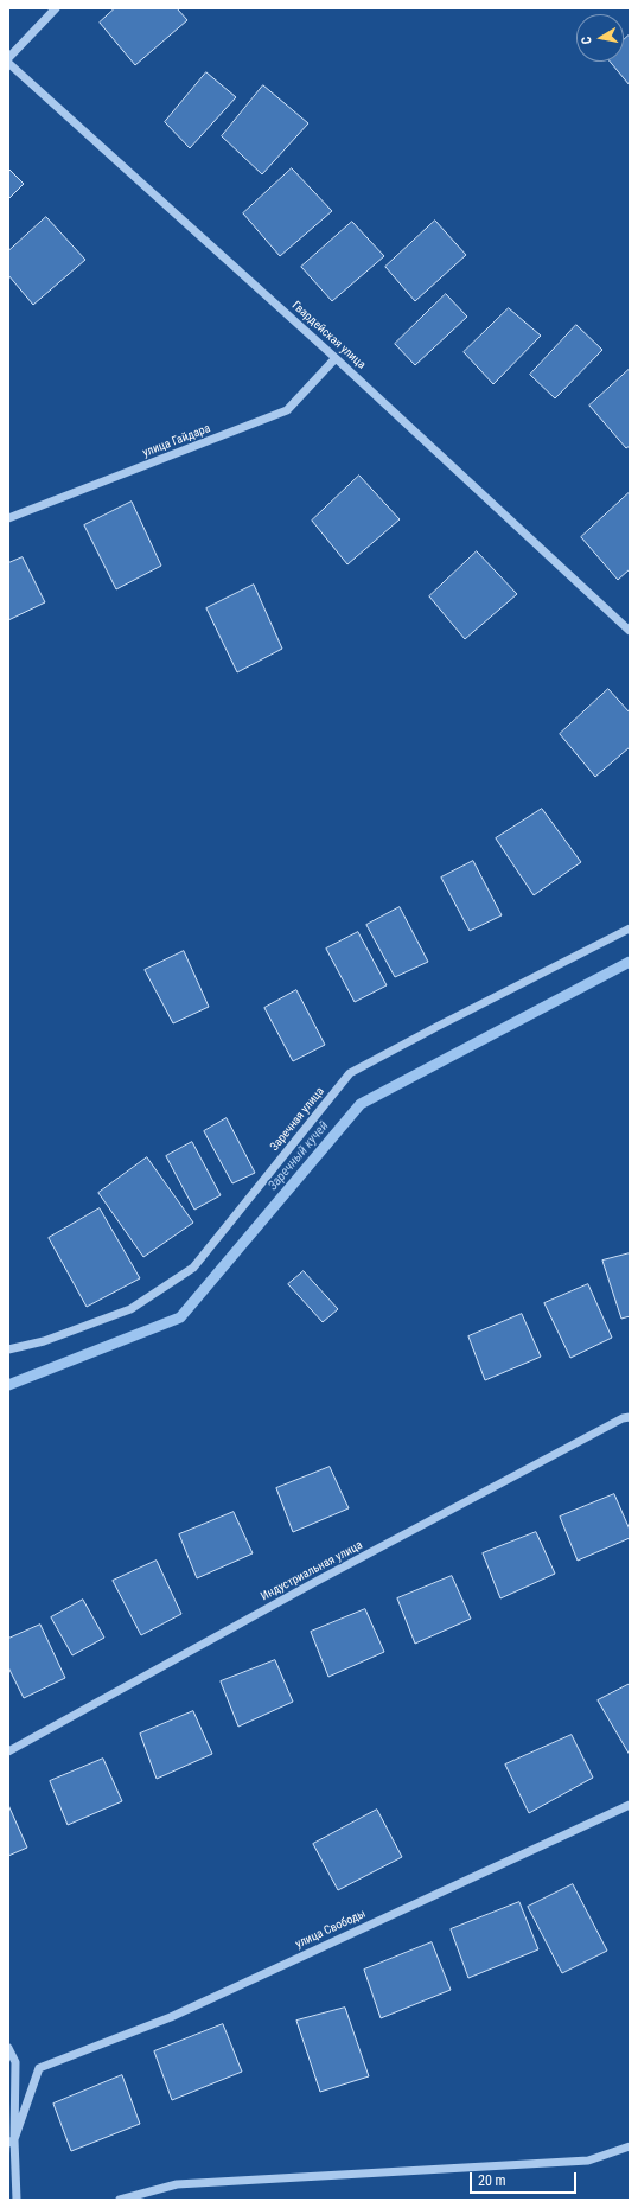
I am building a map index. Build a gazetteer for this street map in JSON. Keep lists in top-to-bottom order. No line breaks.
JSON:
{"streets":{"street":["Гвардейская улица","улица Гайдара","Заречная улица","Индустриальная улица","улица Свободы"]},"crossings":[["Гвардейская улица","улица Гайдара"]],"water":["Заречный кучей"],"scale_bar":"20 m","north":"left"}
